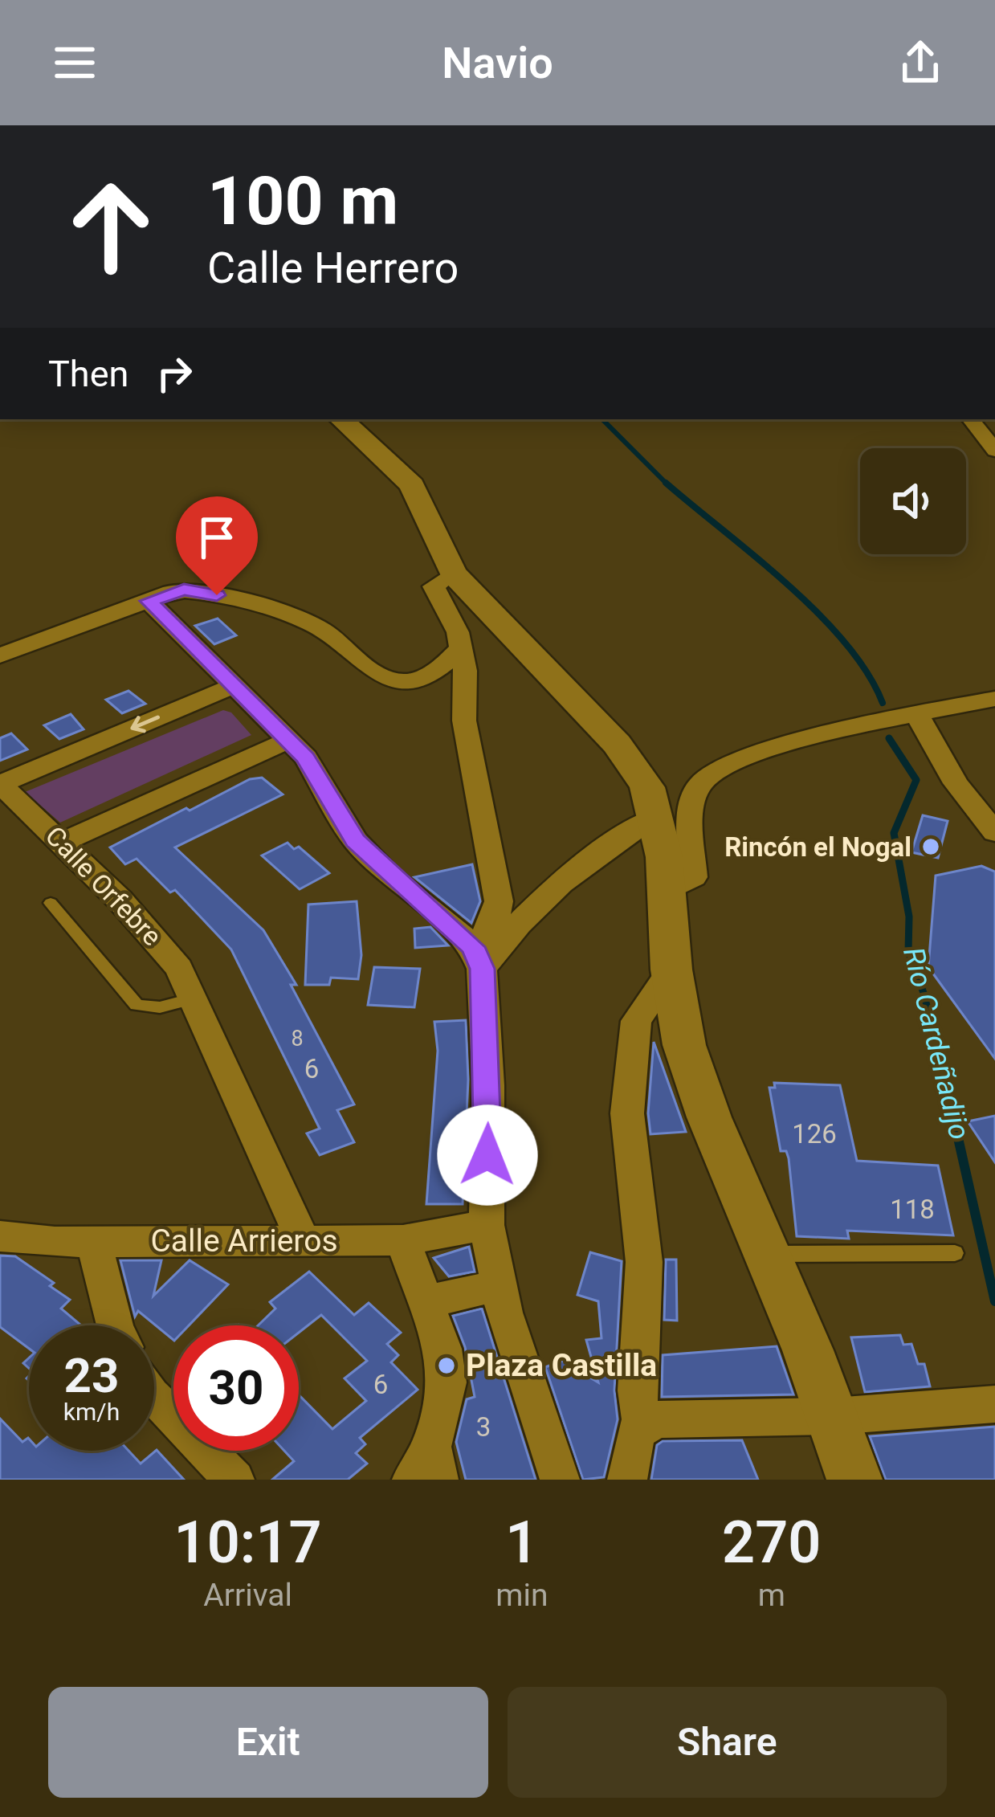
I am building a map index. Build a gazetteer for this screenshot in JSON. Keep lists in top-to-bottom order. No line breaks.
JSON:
{"streets":{"street":["Calle Orfebre","Calle Arrieros"]},"crossings":[["Calle Orfebre","Calle Arrieros"]],"water":["Río Cardeñadijo"],"places":["Rincón el Nogal","Plaza Castilla"],"house_numbers":["8","6","126","118","6","3"],"page":{"header":"Navio","turn":["100 m","Calle Herrero"],"then":"Then","speed":"23 km/h","limit":"30","eta":["10:17","Arrival","1","min","270","m"],"buttons":["Exit","Share"]}}
